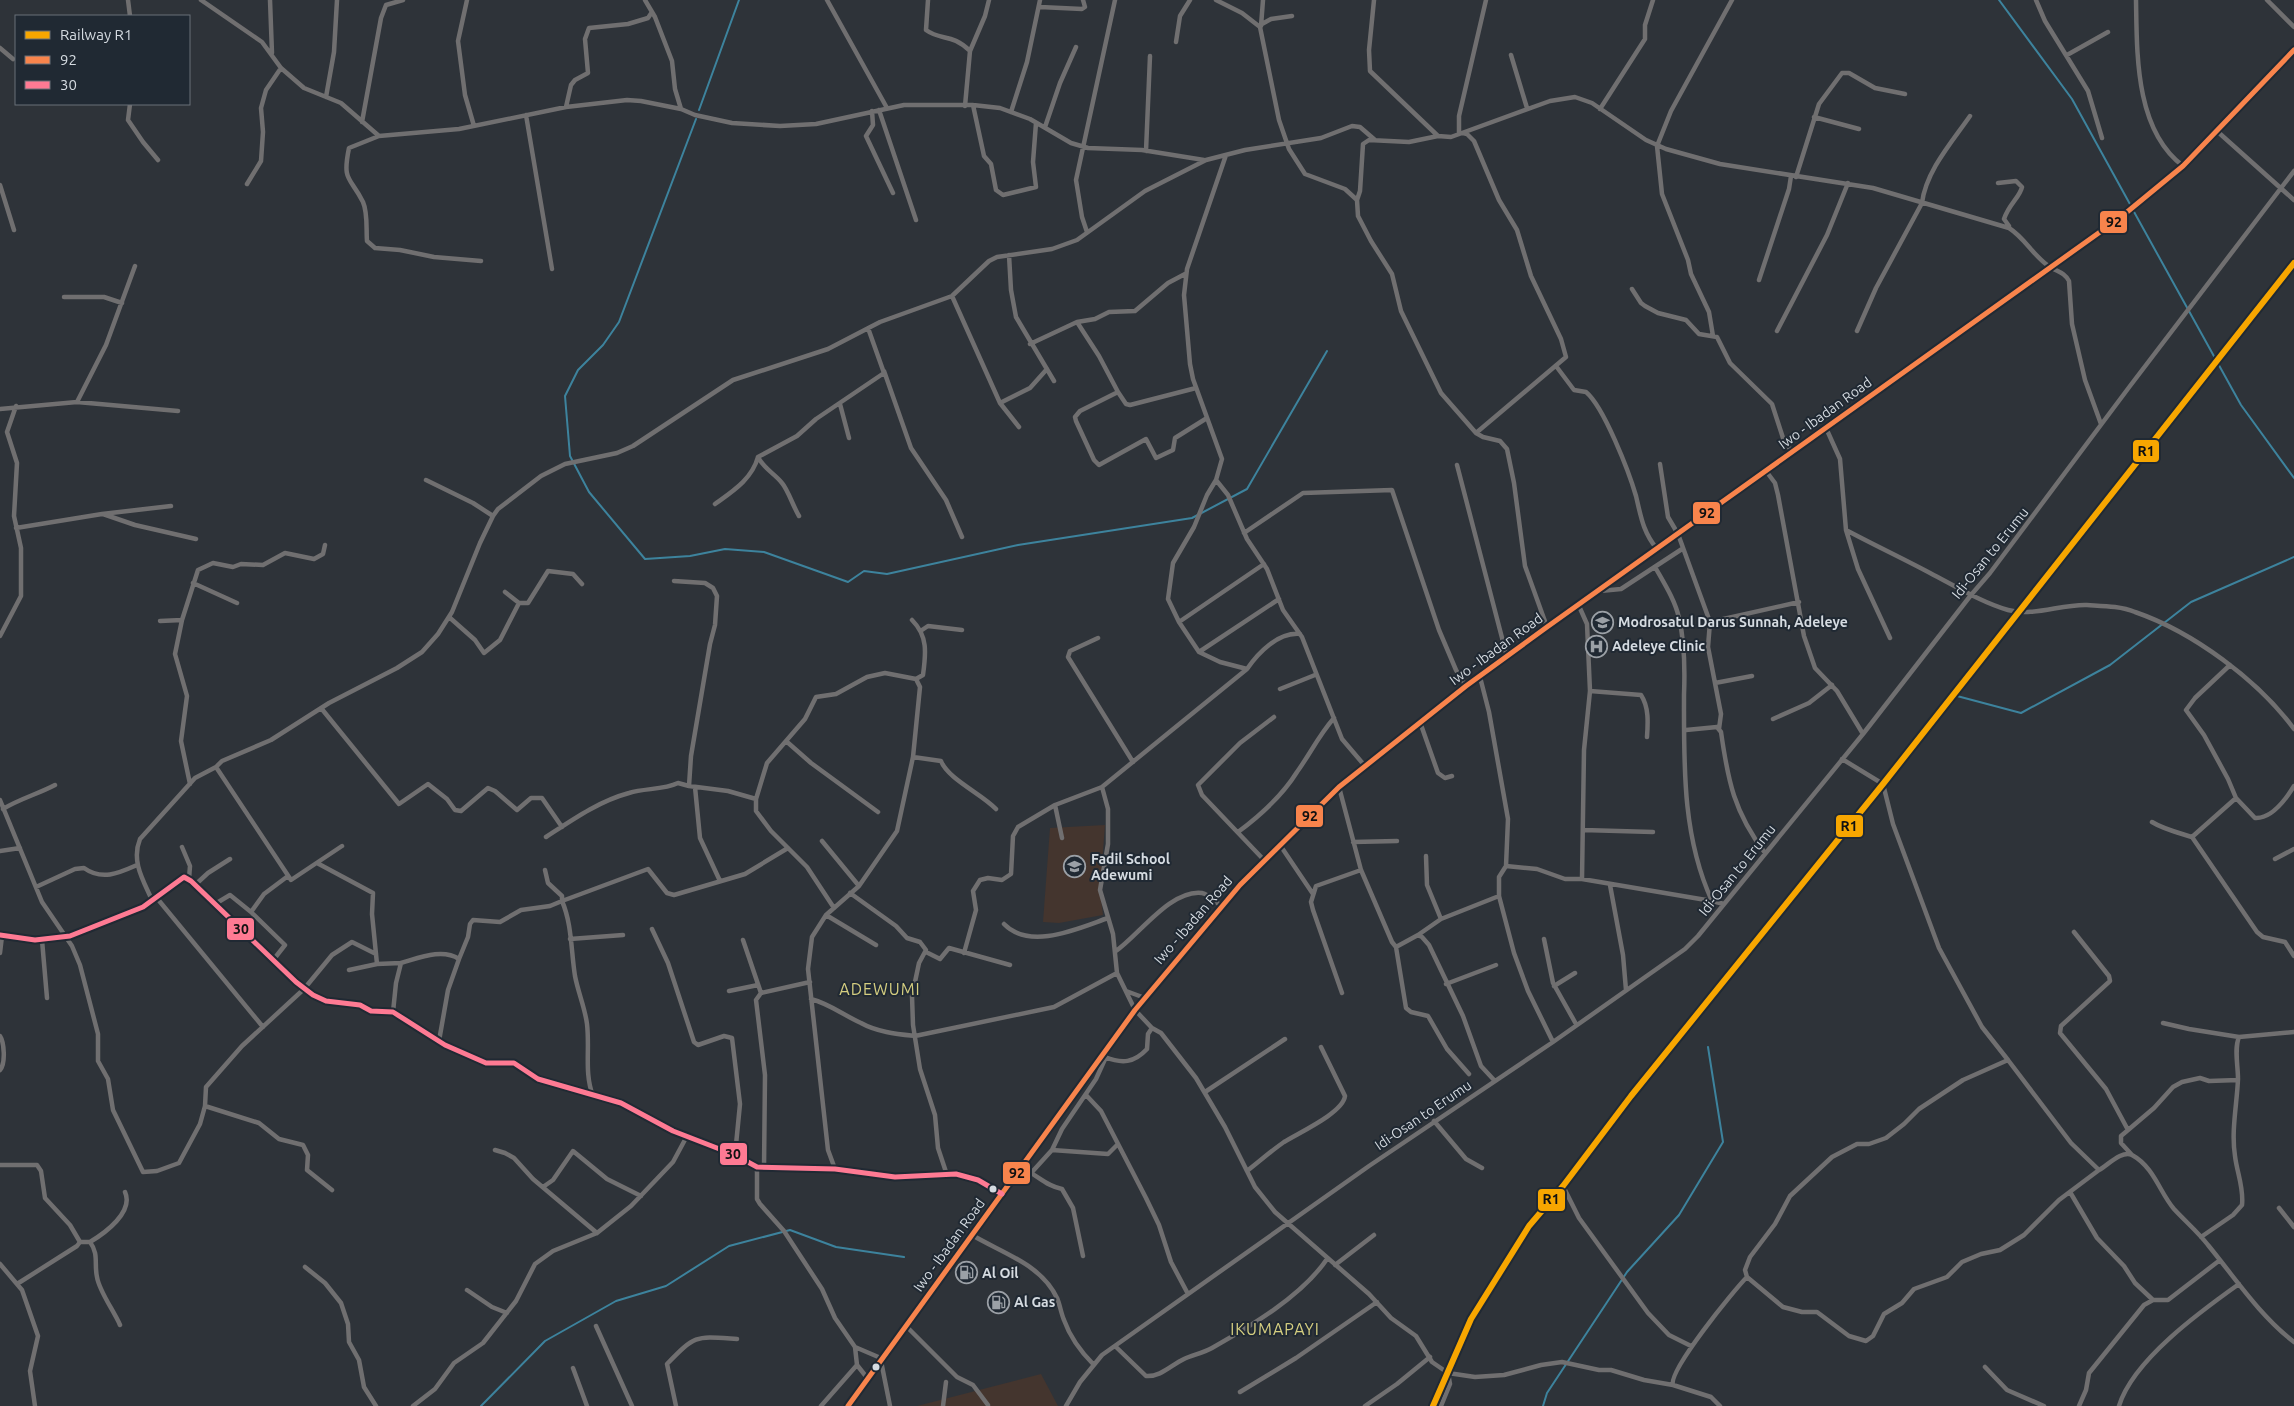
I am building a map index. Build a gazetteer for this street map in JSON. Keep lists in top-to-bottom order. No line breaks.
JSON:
{"streets":{"main road":["Iwo - Ibadan Road"],"street":["Idi-Osan to Erumu"]},"districts":["ADEWUMI","IKUMAPAYI"],"places":{"school or university":["Modrosatul Darus Sunnah, Adeleye","Fadil School Adewumi"],"hospital":["Adeleye Clinic"],"fuel station":["Al Oil","Al Gas"]},"lines":["transit line 92","rail line R1","transit line 30"],"legend":["Railway R1","92","30"]}
